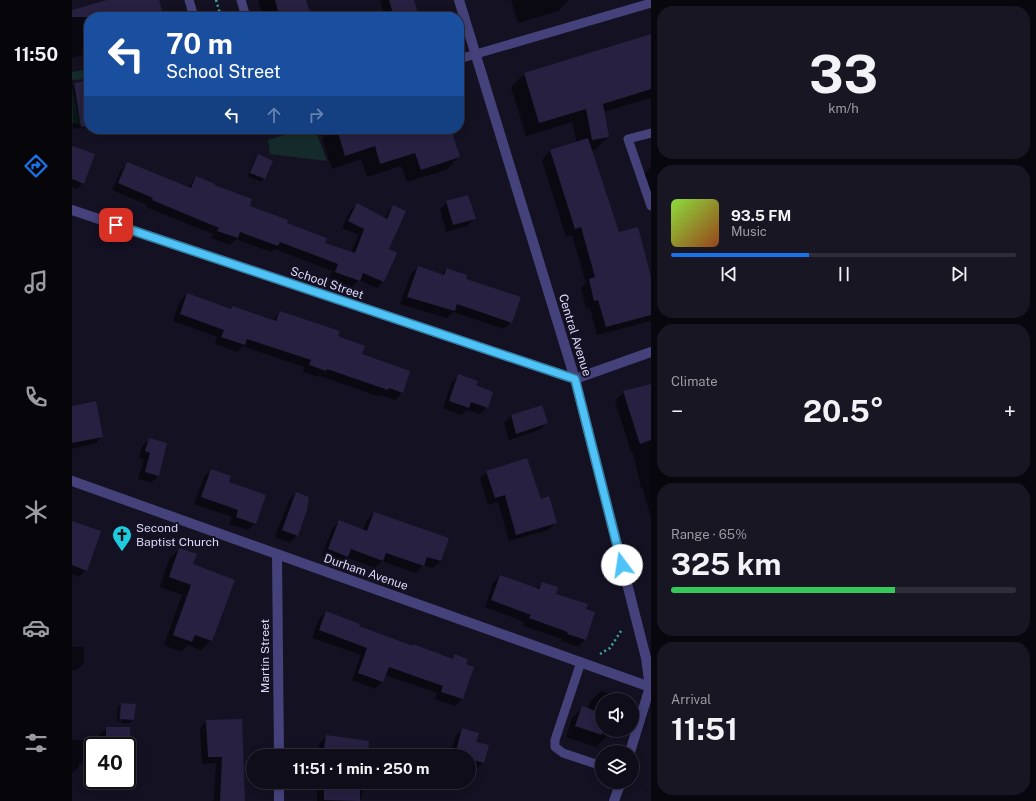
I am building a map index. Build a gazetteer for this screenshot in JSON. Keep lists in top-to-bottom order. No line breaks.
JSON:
{"streets":{"street":["School Street","Central Avenue","Durham Avenue","Martin Street"]},"crossings":[["School Street","Central Avenue"],["Central Avenue","Durham Avenue"],["Durham Avenue","Martin Street"]],"places":{"church":["Second Baptist Church"]},"page":{"tabs":"11:50","tile":[["33","km/h"],"Climate",["Range · 65%","325 km"],["Arrival","11:51"]],"turn":["70 m","School Street"],"song":["93.5 FM","Music"],"heat":["−","20.5°","+"],"limit":"40","trip":"11:51 · 1 min · 250 m"}}
